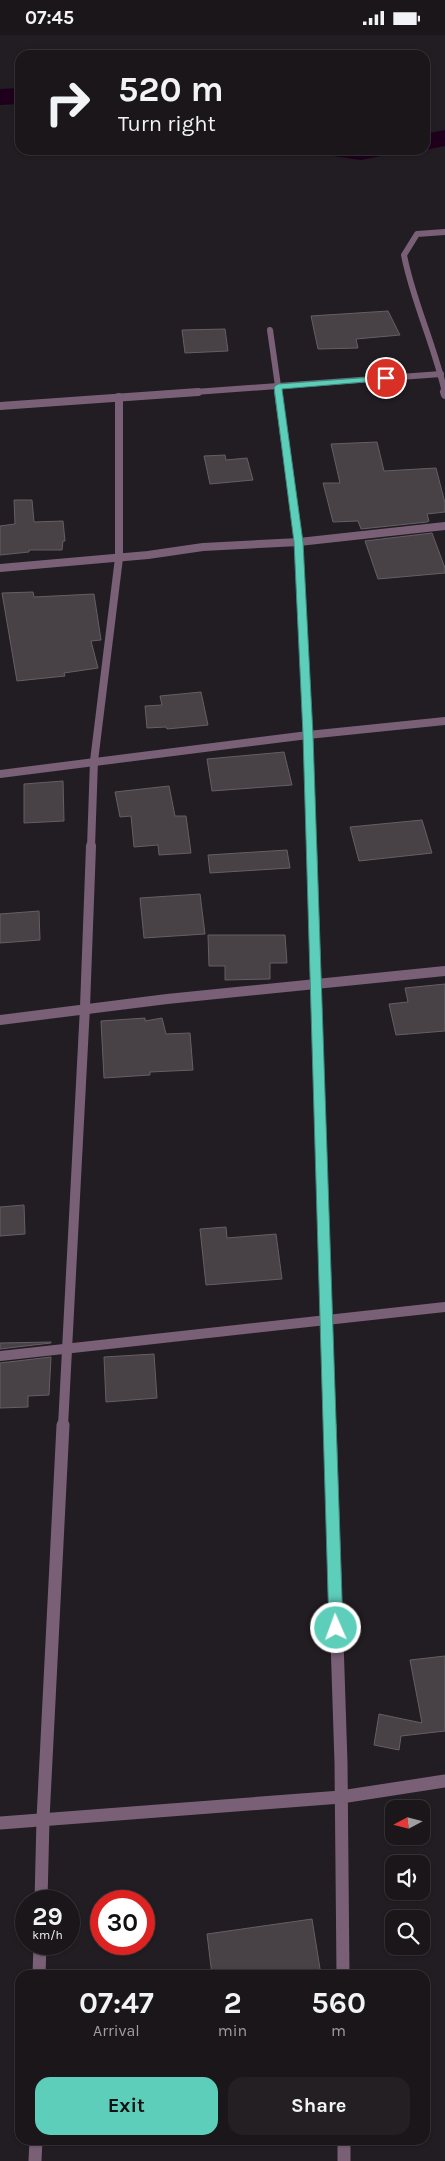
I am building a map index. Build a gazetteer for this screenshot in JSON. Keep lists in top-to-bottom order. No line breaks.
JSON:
{"north":"left","page":{"status":"07:45","turn":["520 m","Turn right"],"speed":"29 km/h","limit":"30","eta":["07:47","Arrival","2","min","560","m"],"buttons":["Exit","Share"]}}
